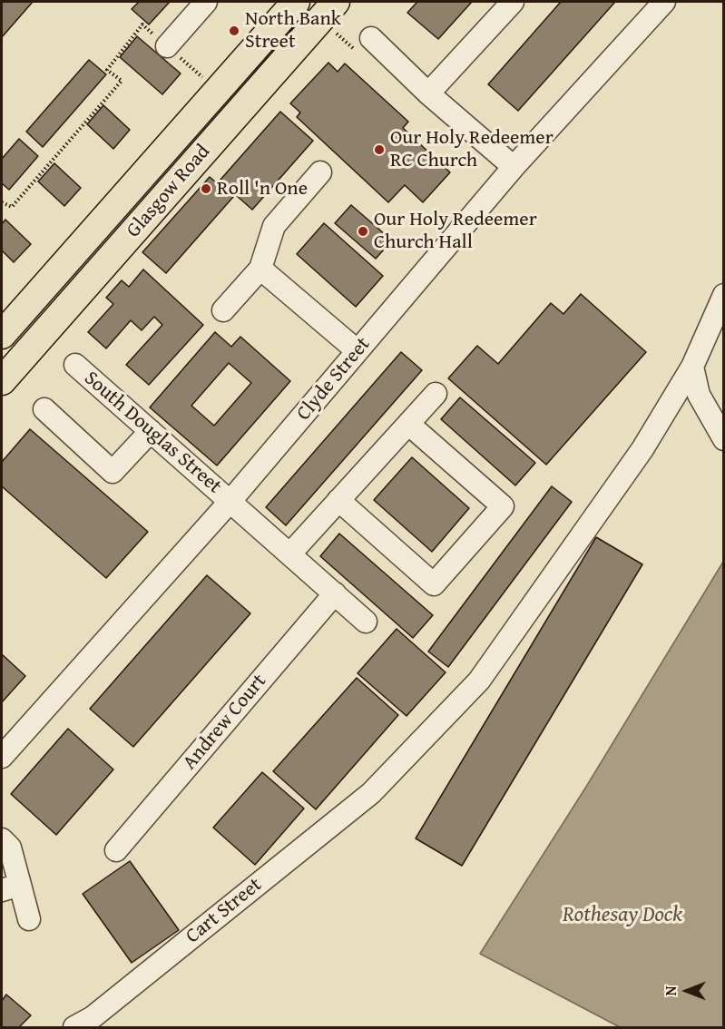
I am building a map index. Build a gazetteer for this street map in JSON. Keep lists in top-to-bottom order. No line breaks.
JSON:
{"streets":{"main road":["Glasgow Road"],"street":["Clyde Street","South Douglas Street","Andrew Court","Cart Street"]},"crossings":[["Clyde Street","South Douglas Street"]],"water":["Rothesay Dock"],"places":["North Bank Street","Our Holy Redeemer RC Church","Roll 'n One","Our Holy Redeemer Church Hall"],"north":"left"}
